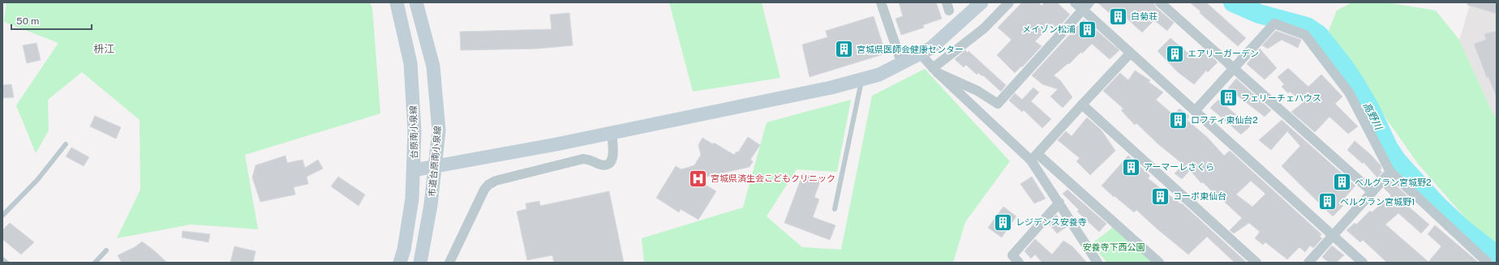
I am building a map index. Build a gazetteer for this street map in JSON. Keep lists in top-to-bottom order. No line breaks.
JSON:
{"streets":{"street":["台原南小泉線","市道台原南小泉線"]},"districts":["枡江"],"water":["高野川"],"parks":["安養寺下西公園"],"places":{"building":["白菊荘","メイゾン松浦","宮城県医師会健康センター","エアリーガーデン","フェリーチェハウス","ロフティ東仙台2","アーマーレさくら","ベルグラン宮城野2","コーポ東仙台","ベルグラン宮城野1","レジデンス安養寺"],"hospital":["宮城県済生会こどもクリニック"]},"scale_bar":"50 m"}
